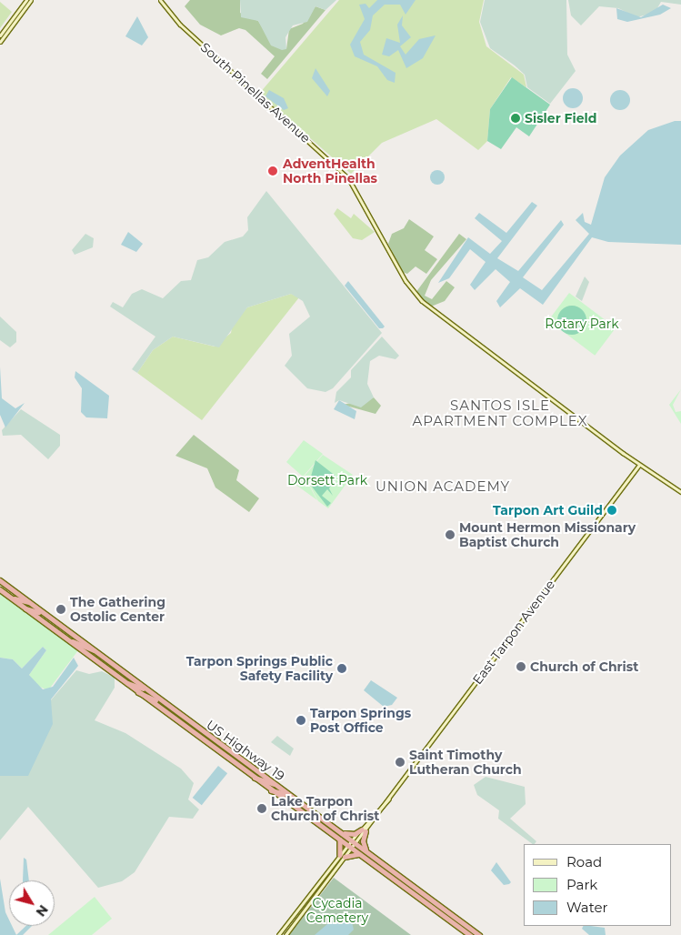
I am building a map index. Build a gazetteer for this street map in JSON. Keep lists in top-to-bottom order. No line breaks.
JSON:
{"streets":{"highway":["US Highway 19"],"main road":["South Pinellas Avenue","East Tarpon Avenue"]},"crossings":[["South Pinellas Avenue","East Tarpon Avenue"],["East Tarpon Avenue","US Highway 19"]],"districts":["SANTOS ISLE APARTMENT COMPLEX","UNION ACADEMY"],"parks":["Rotary Park","Dorsett Park","Cycadia Cemetery"],"places":["Sisler Field","AdventHealth North Pinellas","Tarpon Art Guild","Mount Hermon Missionary Baptist Church","The Gathering Ostolic Center","Church of Christ","Tarpon Springs Public Safety Facility","Tarpon Springs Post Office","Saint Timothy Lutheran Church","Lake Tarpon Church of Christ"],"legend":["Road","Park","Water"],"north":"bottom right"}
